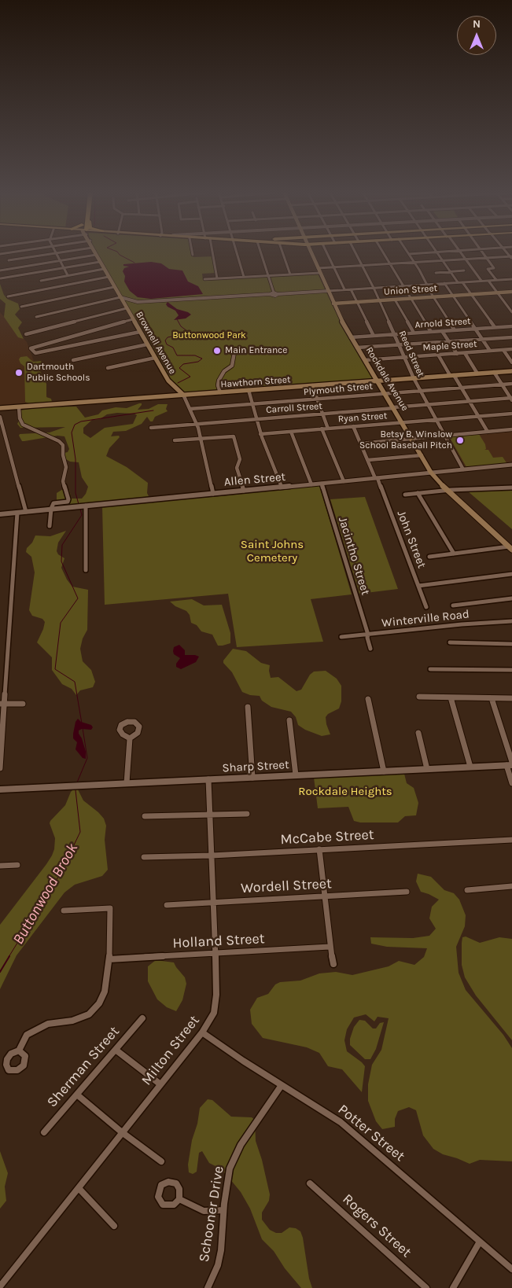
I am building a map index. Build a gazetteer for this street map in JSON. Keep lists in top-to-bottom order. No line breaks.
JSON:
{"streets":{"main road":["Union Street","Brownell Avenue","Rockdale Avenue","Hawthorn Street"],"street":["Arnold Street","Maple Street","Reed Street","Plymouth Street","Carroll Street","Ryan Street","Allen Street","John Street","Jacintho Street","Winterville Road","Sharp Street","McCabe Street","Wordell Street","Holland Street","Milton Street","Sherman Street","Potter Street","Schooner Drive","Rogers Street"]},"crossings":[["Union Street","Reed Street"],["Union Street","Rockdale Avenue"],["Arnold Street","Reed Street"],["Arnold Street","Rockdale Avenue"],["Brownell Avenue","Hawthorn Street"],["Brownell Avenue","Plymouth Street"],["Brownell Avenue","Carroll Street"],["Brownell Avenue","Allen Street"],["Maple Street","Reed Street"],["Maple Street","Rockdale Avenue"],["Reed Street","Hawthorn Street"],["Reed Street","Plymouth Street"],["Reed Street","Carroll Street"],["Reed Street","Ryan Street"],["Reed Street","Allen Street"],["Rockdale Avenue","Hawthorn Street"],["Rockdale Avenue","Plymouth Street"],["Rockdale Avenue","Carroll Street"],["Rockdale Avenue","Ryan Street"],["Rockdale Avenue","Allen Street"],["Ryan Street","John Street"],["Allen Street","John Street"],["Allen Street","Jacintho Street"],["Jacintho Street","Winterville Road"],["Sharp Street","Milton Street"],["McCabe Street","Milton Street"],["Wordell Street","Milton Street"],["Holland Street","Milton Street"],["Milton Street","Potter Street"],["Potter Street","Schooner Drive"]],"water":["Buttonwood Brook"],"parks":["Buttonwood Park","Saint Johns Cemetery","Rockdale Heights"],"places":["Main Entrance","Dartmouth Public Schools","Betsy B. Winslow School Baseball Pitch"],"north":"top"}
